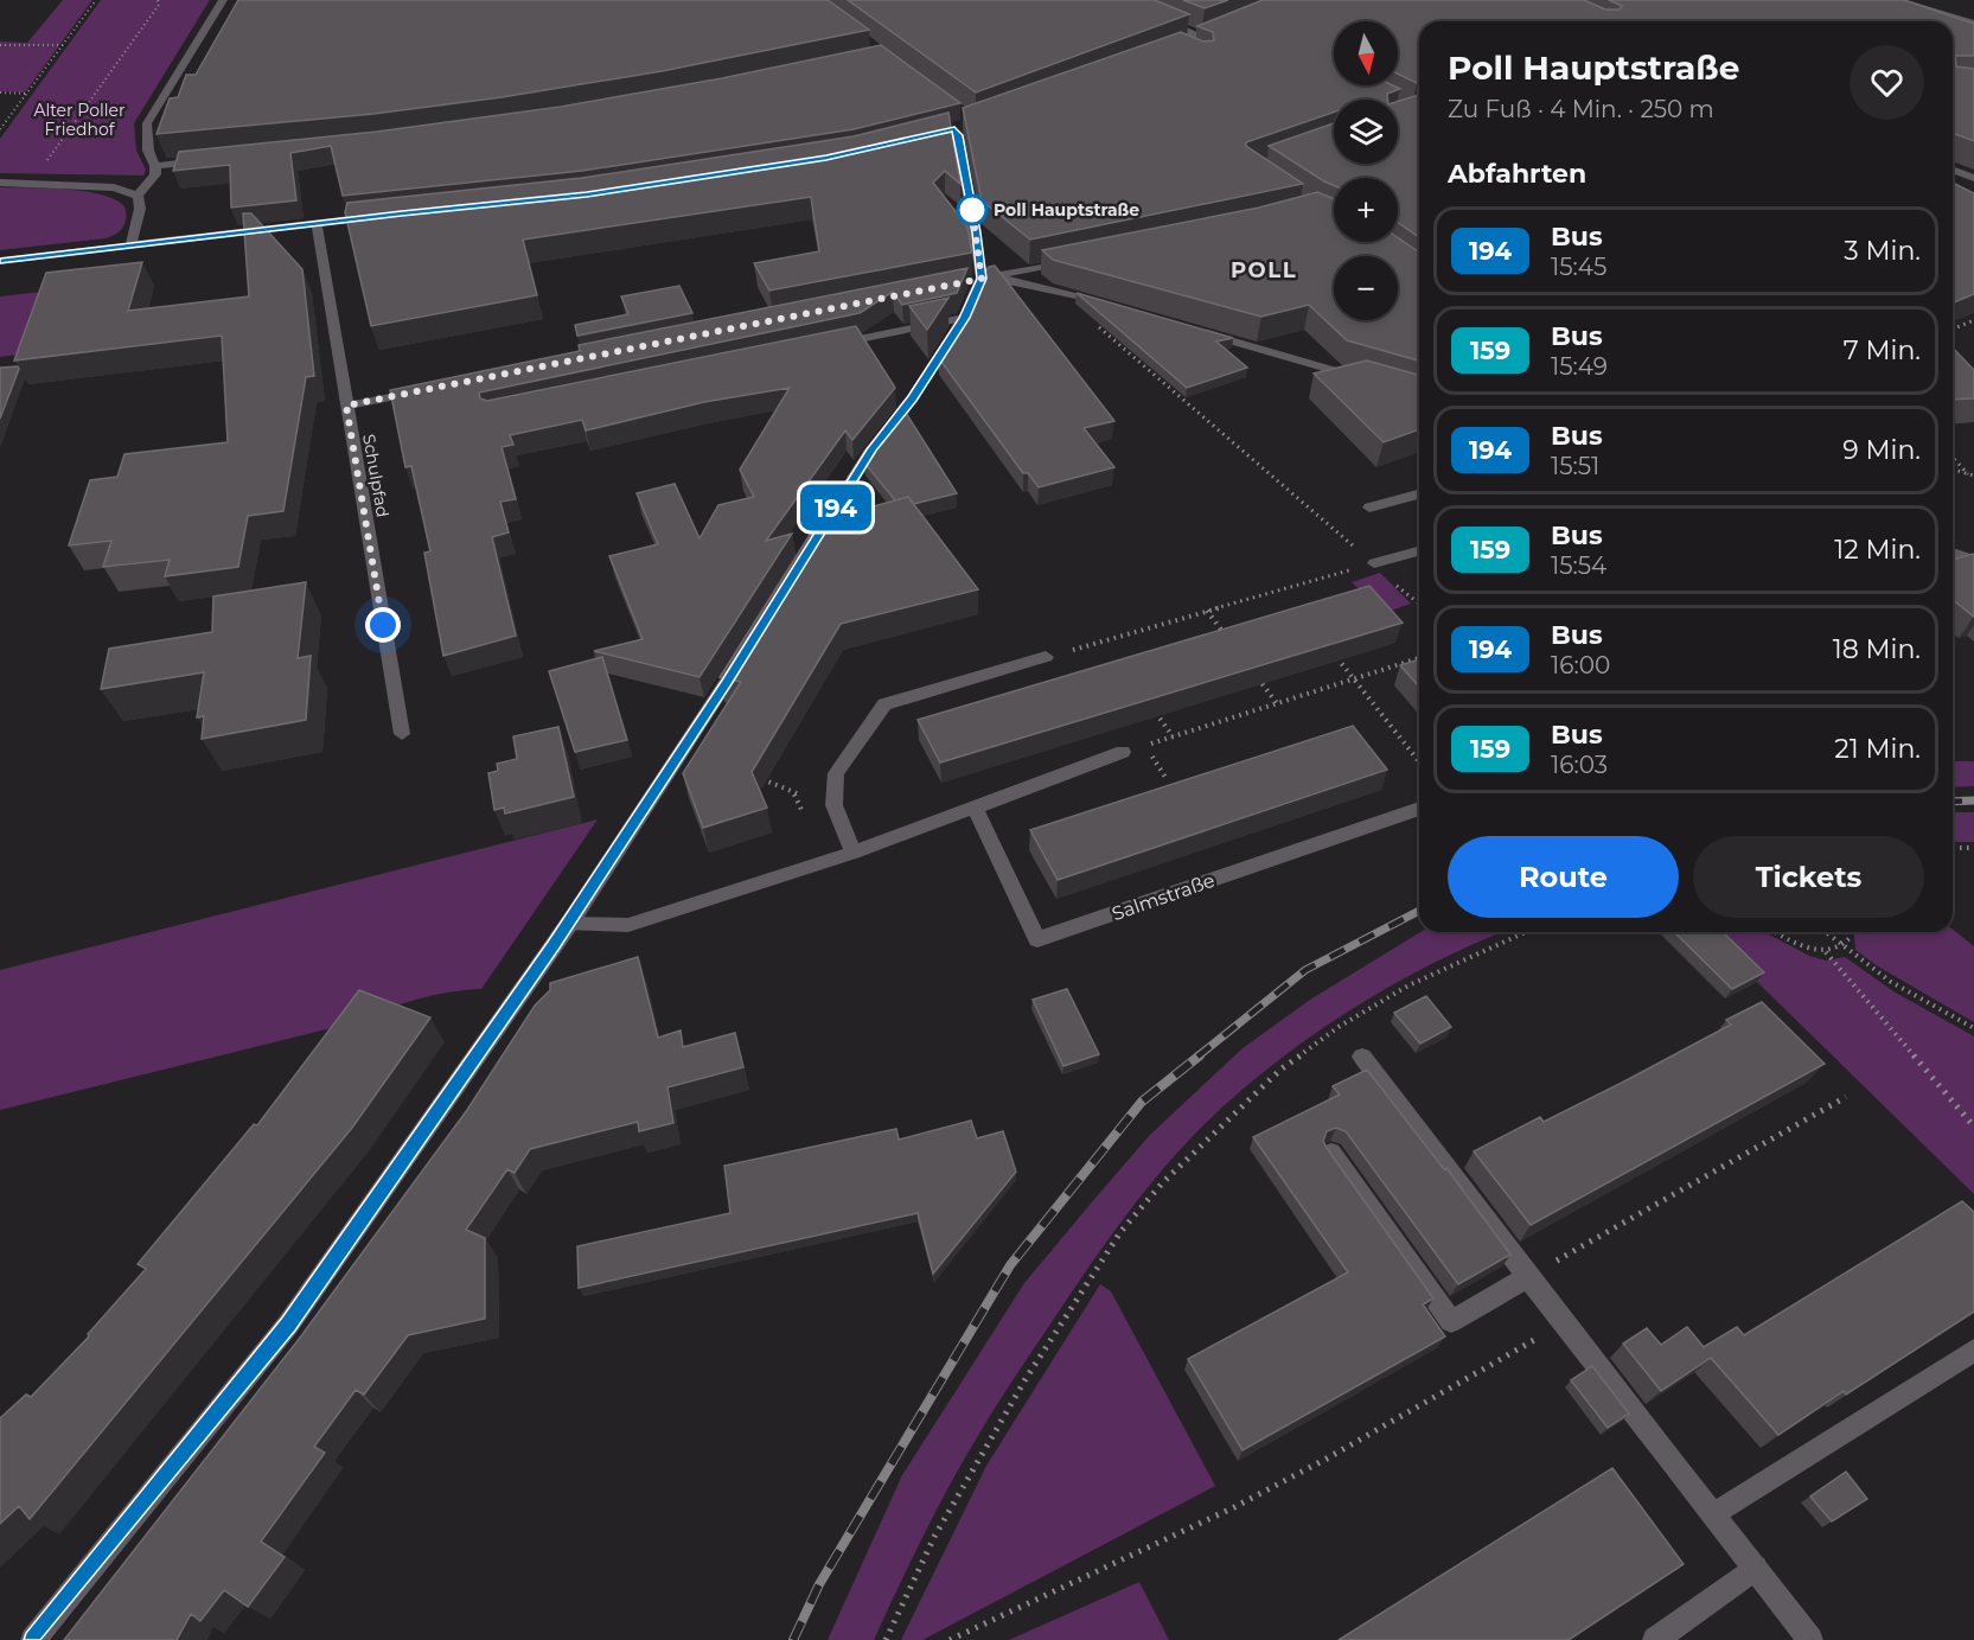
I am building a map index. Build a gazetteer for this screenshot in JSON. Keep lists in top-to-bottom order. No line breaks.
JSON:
{"streets":{"street":["Schulpfad","Salmstraße"]},"districts":["POLL"],"parks":["Alter Poller Friedhof"],"places":["Poll Hauptstraße"],"lines":["bus line 194"],"north":"bottom","page":{"on_map":"194","map_buttons":["+","−"],"heading":[["Poll Hauptstraße","Zu Fuß · 4 Min. · 250 m"],"Abfahrten"],"list":[{"mark":"194","name":"Bus","note":"15:45","value":"3 Min."},{"mark":"159","name":"Bus","note":"15:49","value":"7 Min."},{"mark":"194","name":"Bus","note":"15:51","value":"9 Min."},{"mark":"159","name":"Bus","note":"15:54","value":"12 Min."},{"mark":"194","name":"Bus","note":"16:00","value":"18 Min."},{"mark":"159","name":"Bus","note":"16:03","value":"21 Min."}],"buttons":["Route","Tickets"]}}
